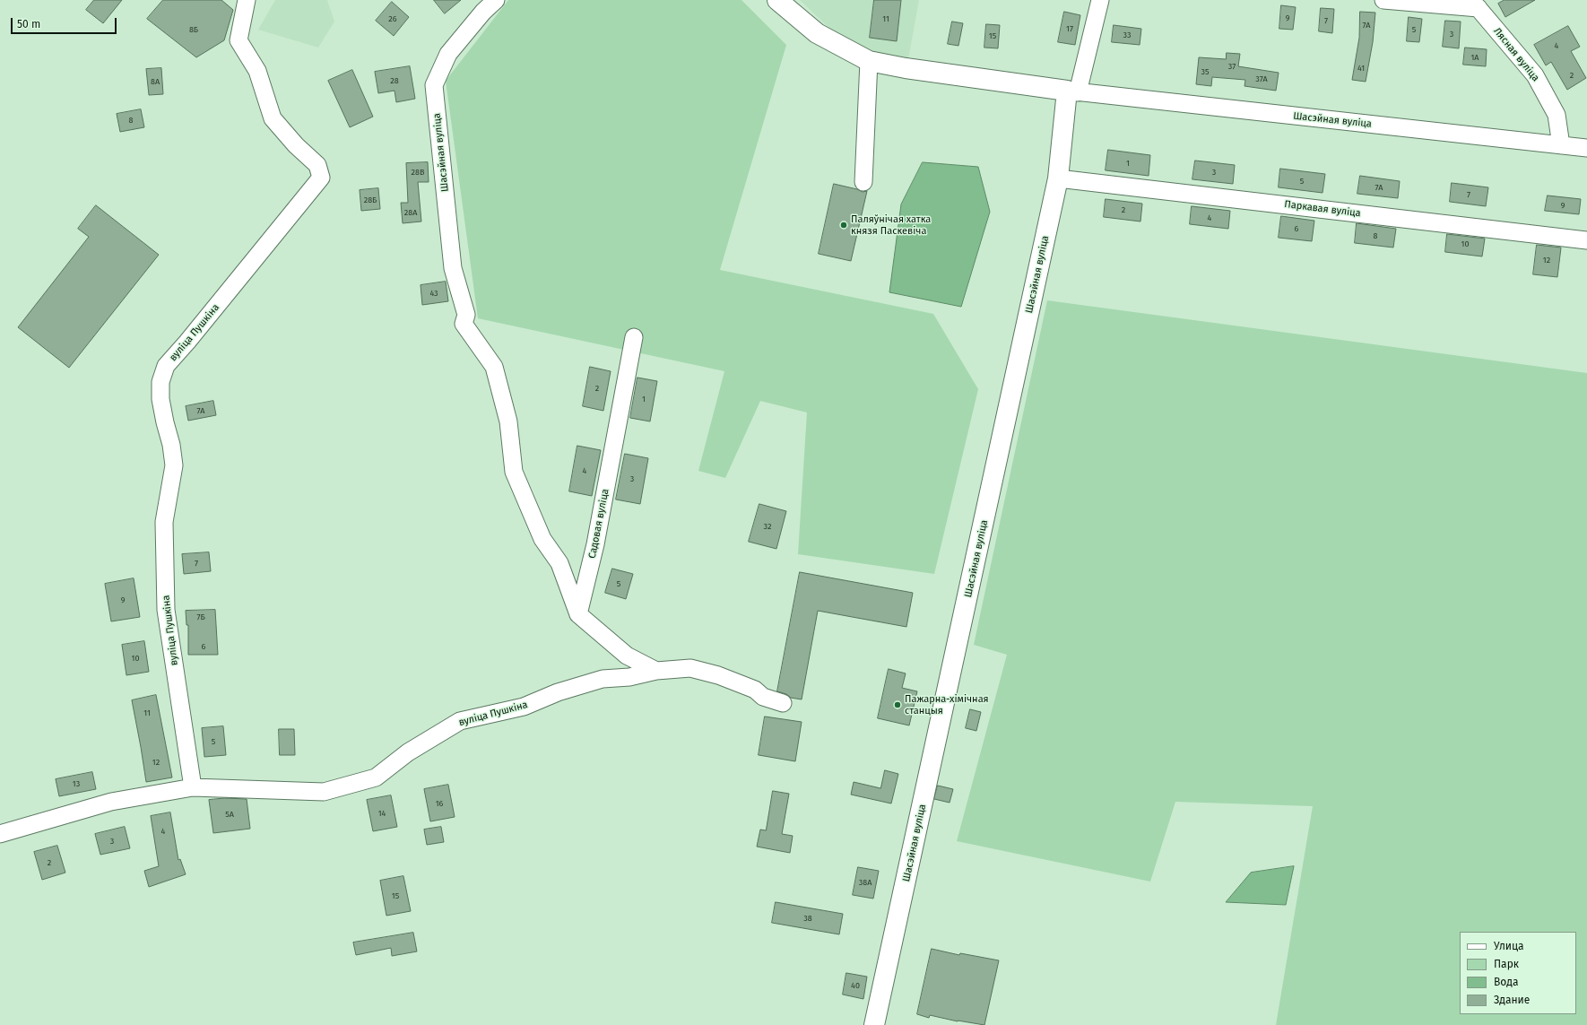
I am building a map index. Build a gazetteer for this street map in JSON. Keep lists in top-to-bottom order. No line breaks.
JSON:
{"streets":{"main road":["Шасэйная вуліца"],"street":["Лясная вуліца","Паркавая вуліца","вуліца Пушкіна","Садовая вуліца"]},"crossings":[["Лясная вуліца","Шасэйная вуліца"],["Шасэйная вуліца","Паркавая вуліца"],["Шасэйная вуліца","Садовая вуліца"]],"places":["Паляўнічая хатка князя Паскевіча","Пажарна-хімічная станцыя"],"house_numbers":["9","26","11","7","7А","17","8Б","5","3","33","15","4","1А","37","41","35","2","37А","28","8А","8","1","28В","3","5","7А","7","28Б","9","2","28А","4","6","8","10","12","43","2","1","7А","4","3","32","7","5","9","7Б","6","10","11","5","12","13","16","14","5А","4","3","2","38А","15","38","40"],"legend":["Улица","Парк","Вода","Здание"],"scale_bar":"50 m"}
